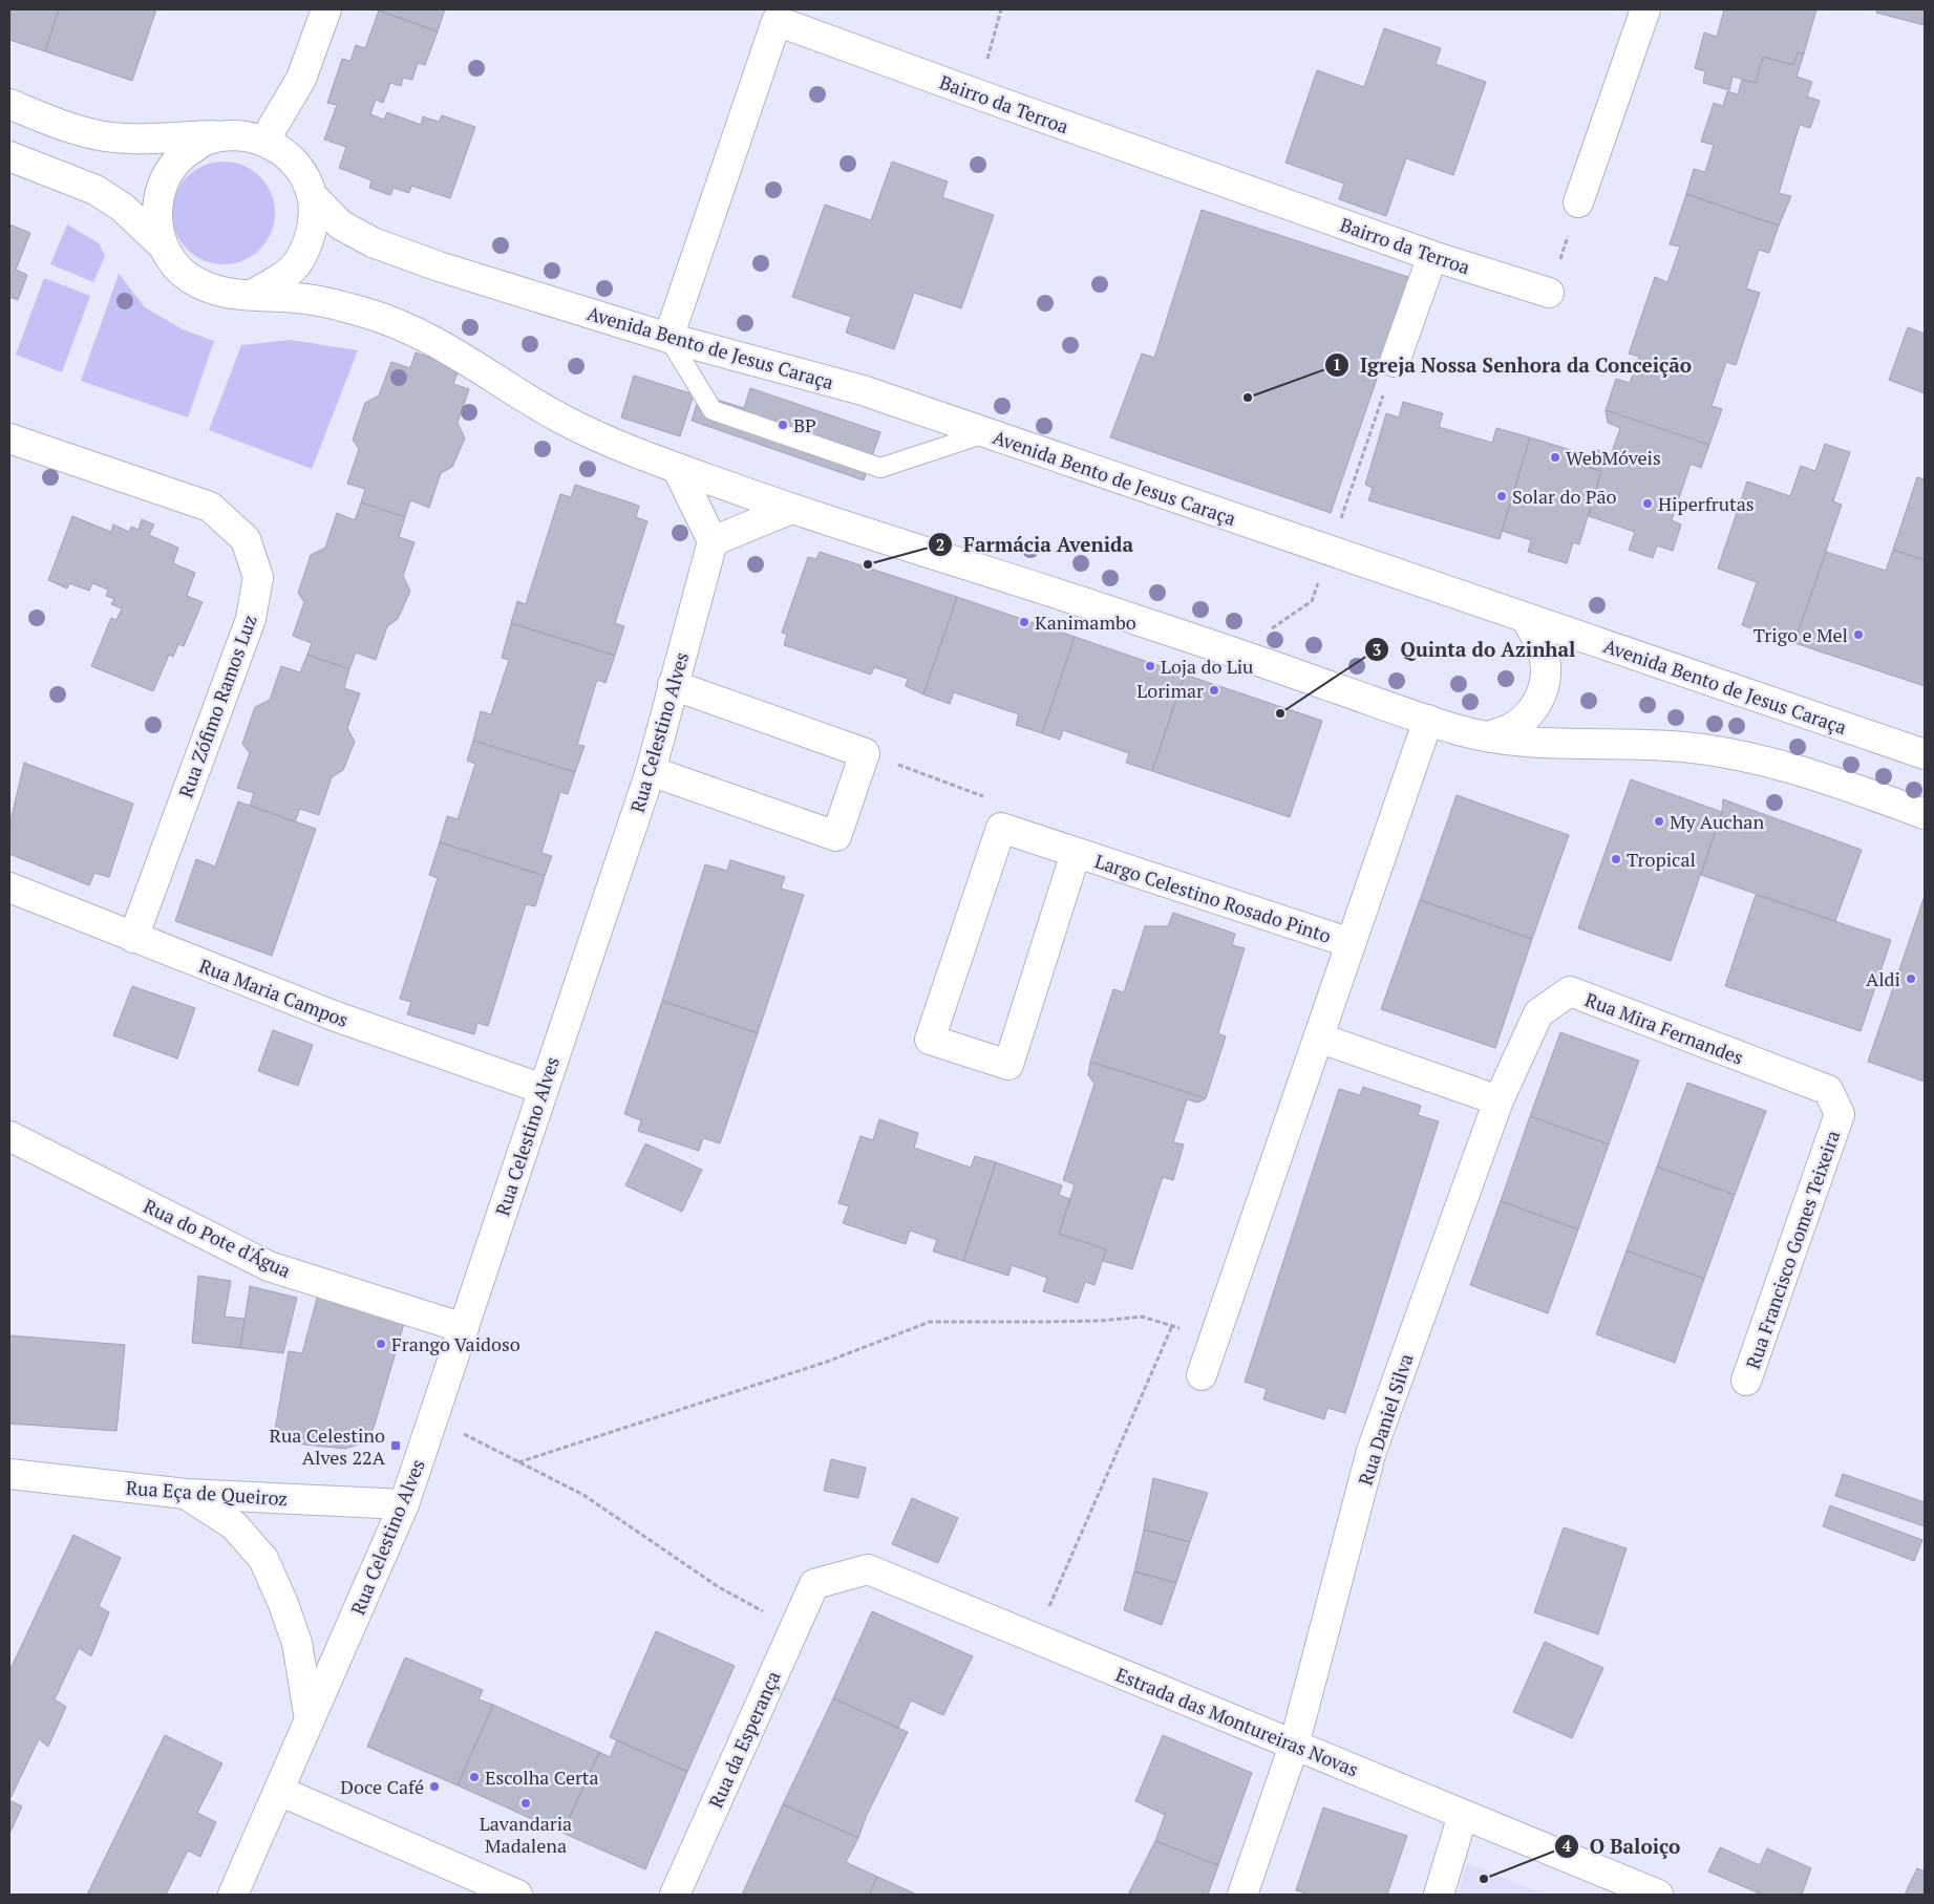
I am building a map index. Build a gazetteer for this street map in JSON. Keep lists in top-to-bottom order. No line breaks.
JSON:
{"streets":{"street":["Bairro da Terroa","Avenida Bento de Jesus Caraça","Rua Zófimo Ramos Luz","Rua Celestino Alves","Largo Celestino Rosado Pinto","Rua Maria Campos","Rua Mira Fernandes","Rua do Pote d'Água","Rua Francisco Gomes Teixeira","Rua Daniel Silva","Rua Eça de Queiroz","Estrada das Montureiras Novas","Rua da Esperança"]},"crossings":[["Bairro da Terroa","Avenida Bento de Jesus Caraça"],["Rua Zófimo Ramos Luz","Rua Maria Campos"],["Rua Celestino Alves","Rua Maria Campos"],["Rua Celestino Alves","Rua do Pote d'Água"],["Rua Celestino Alves","Rua Eça de Queiroz"],["Rua Mira Fernandes","Rua Francisco Gomes Teixeira"],["Rua Mira Fernandes","Rua Daniel Silva"],["Rua Daniel Silva","Estrada das Montureiras Novas"],["Estrada das Montureiras Novas","Rua da Esperança"]],"places":{"other":["Igreja Nossa Senhora da Conceição","BP","WebMóveis","Solar do Pão","Hiperfrutas","Farmácia Avenida","Kanimambo","Trigo e Mel","Loja do Liu","Lorimar","Quinta do Azinhal","My Auchan","Tropical","Aldi","Frango Vaidoso","Escolha Certa","Doce Café","Lavandaria Madalena","O Baloiço"],"transit":["Rua Celestino Alves 22A"]}}
